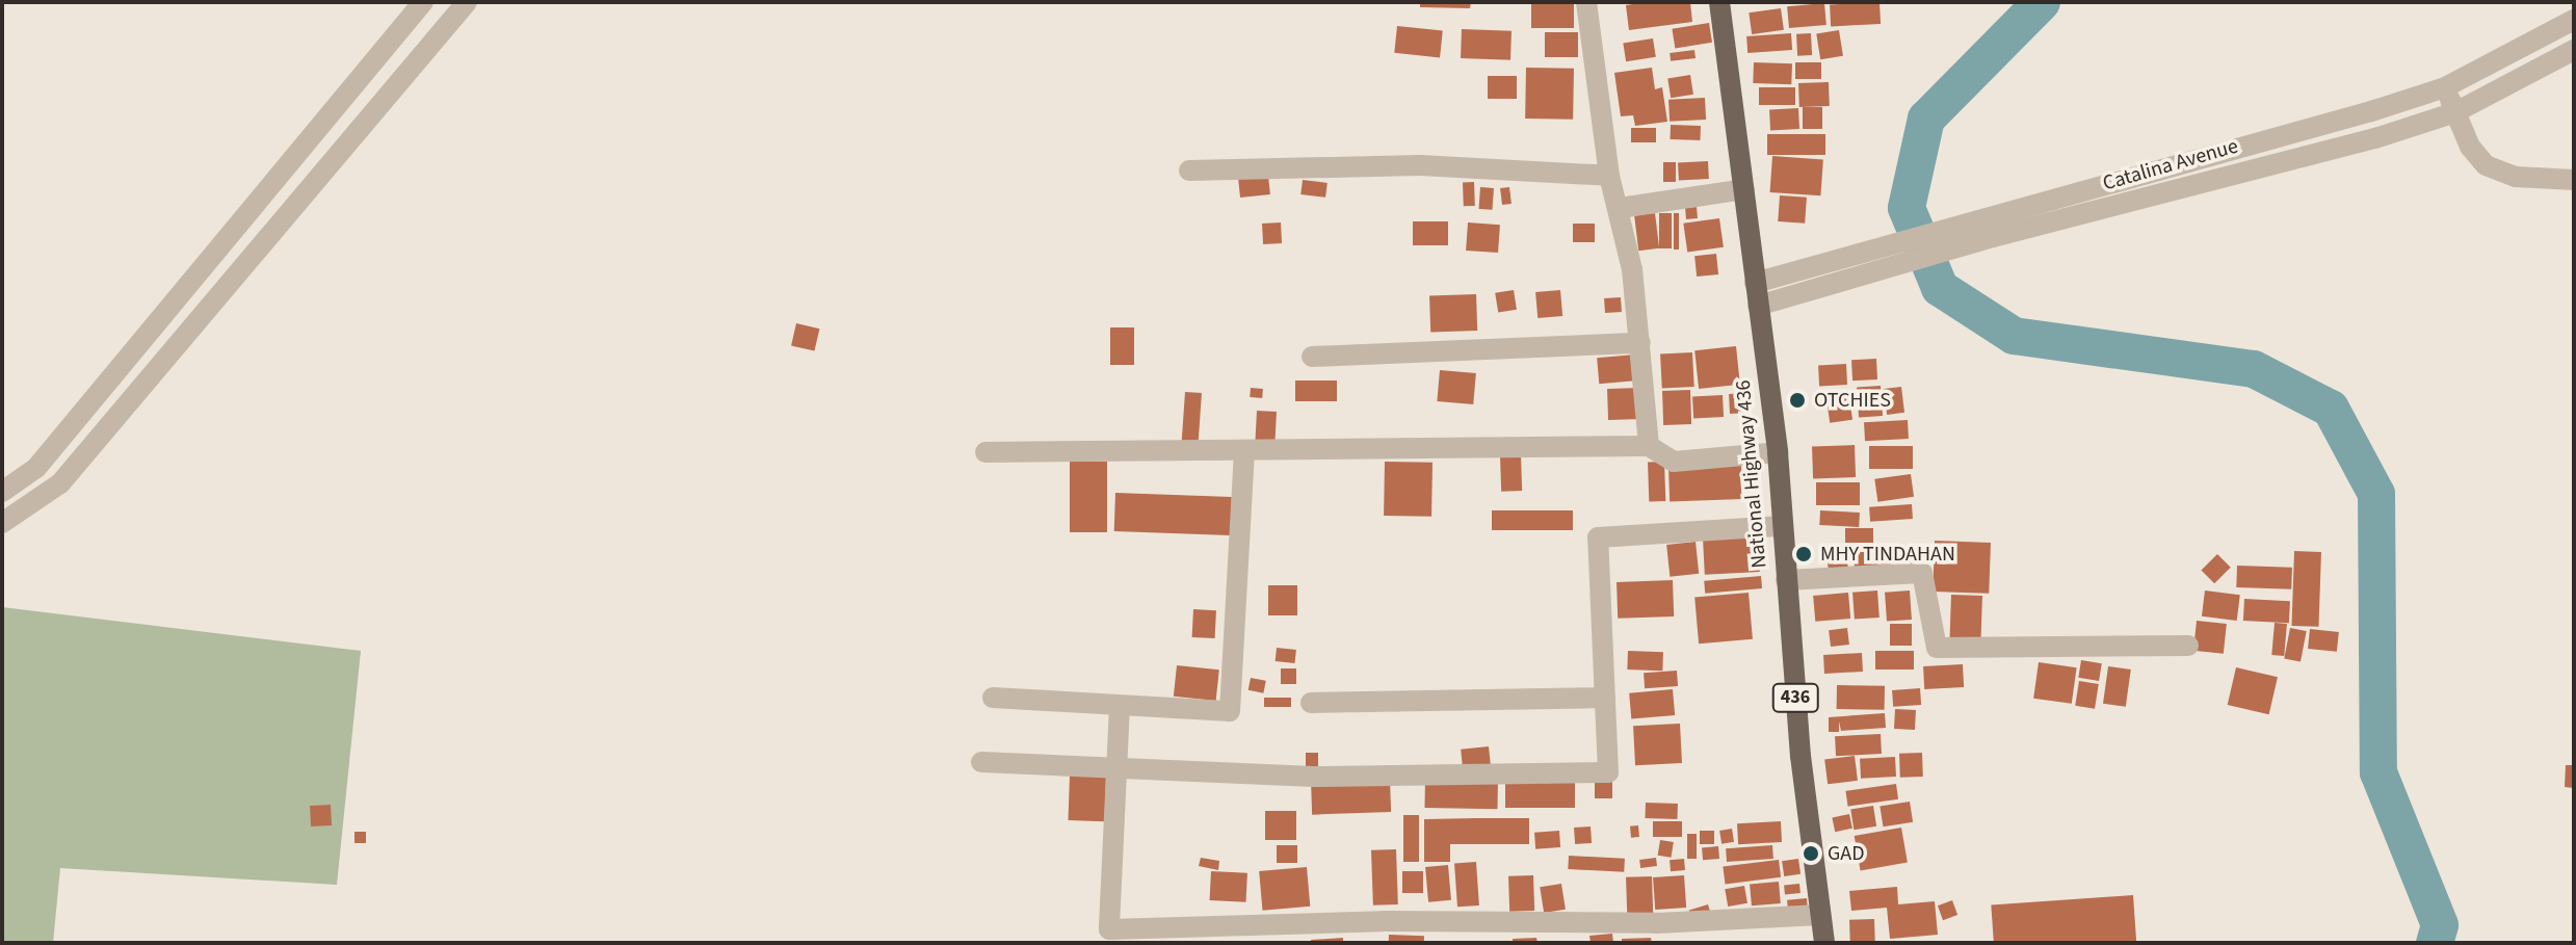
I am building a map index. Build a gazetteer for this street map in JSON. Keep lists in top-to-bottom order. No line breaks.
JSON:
{"streets":{"main road":["National Highway 436","436"],"street":["Catalina Avenue"]},"crossings":[["Catalina Avenue","National Highway 436"]],"places":["OTCHIES","MHY TINDAHAN","GAD"]}
